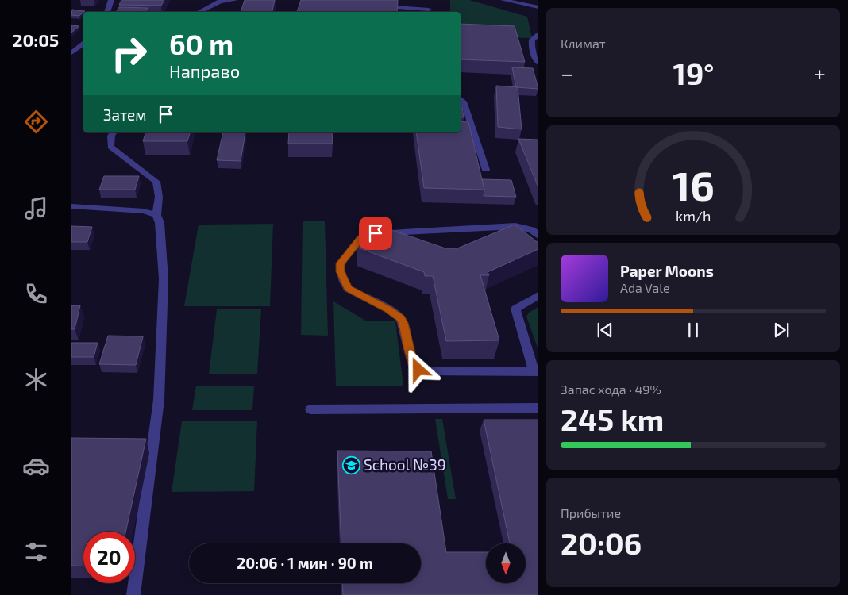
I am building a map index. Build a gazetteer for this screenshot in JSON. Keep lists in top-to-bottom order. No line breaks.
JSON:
{"places":{"school or university":["School №39"]},"north":"bottom","page":{"tabs":"20:05","tile":["Климат",["Запас хода · 49%","245 km"],["Прибытие","20:06"]],"turn":["60 m","Направо"],"heat":["−","19°","+"],"then":"Затем","song":["Paper Moons","Ada Vale"],"limit":"20","trip":"20:06 · 1 мин · 90 m","gauge":["16","km/h"]}}
